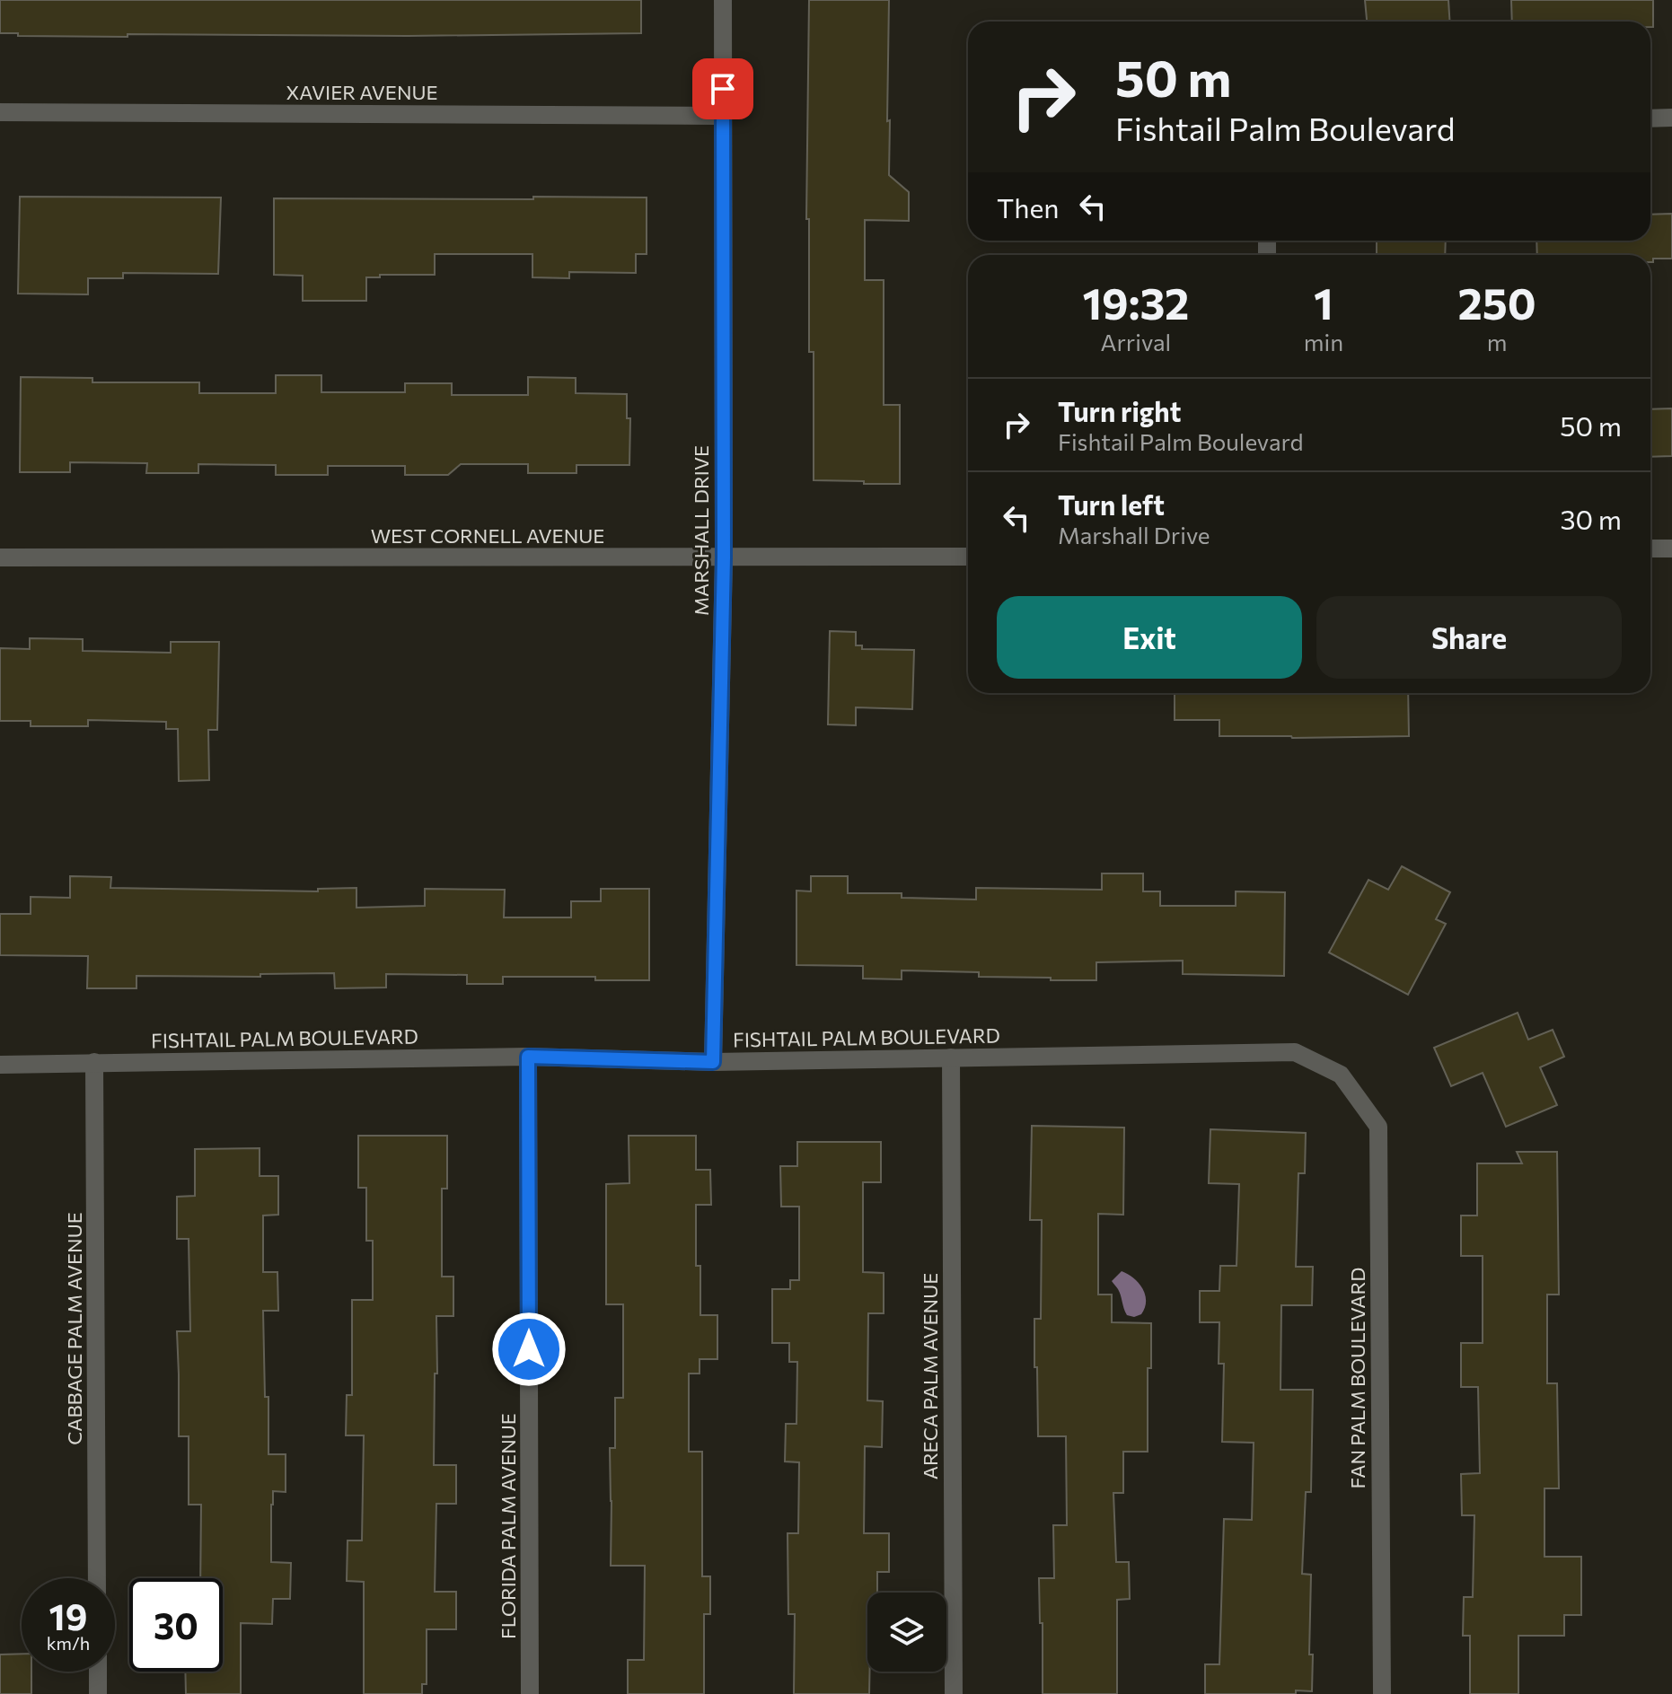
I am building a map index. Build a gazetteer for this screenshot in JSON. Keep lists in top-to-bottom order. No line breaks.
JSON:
{"streets":{"street":["XAVIER AVENUE","MARSHALL DRIVE","WEST CORNELL AVENUE","FISHTAIL PALM BOULEVARD","CABBAGE PALM AVENUE","ARECA PALM AVENUE","FAN PALM BOULEVARD","FLORIDA PALM AVENUE"]},"crossings":[["XAVIER AVENUE","MARSHALL DRIVE"],["MARSHALL DRIVE","WEST CORNELL AVENUE"],["MARSHALL DRIVE","FISHTAIL PALM BOULEVARD"],["FISHTAIL PALM BOULEVARD","CABBAGE PALM AVENUE"],["FISHTAIL PALM BOULEVARD","ARECA PALM AVENUE"],["FISHTAIL PALM BOULEVARD","FAN PALM BOULEVARD"],["FISHTAIL PALM BOULEVARD","FLORIDA PALM AVENUE"]],"page":{"turn":["50 m","Fishtail Palm Boulevard"],"then":"Then","eta":["19:32","Arrival","1","min","250","m"],"list":[{"name":"Turn right","note":"Fishtail Palm Boulevard","value":"50 m"},{"name":"Turn left","note":"Marshall Drive","value":"30 m"}],"buttons":["Exit","Share"],"speed":"19 km/h","limit":"30"}}
